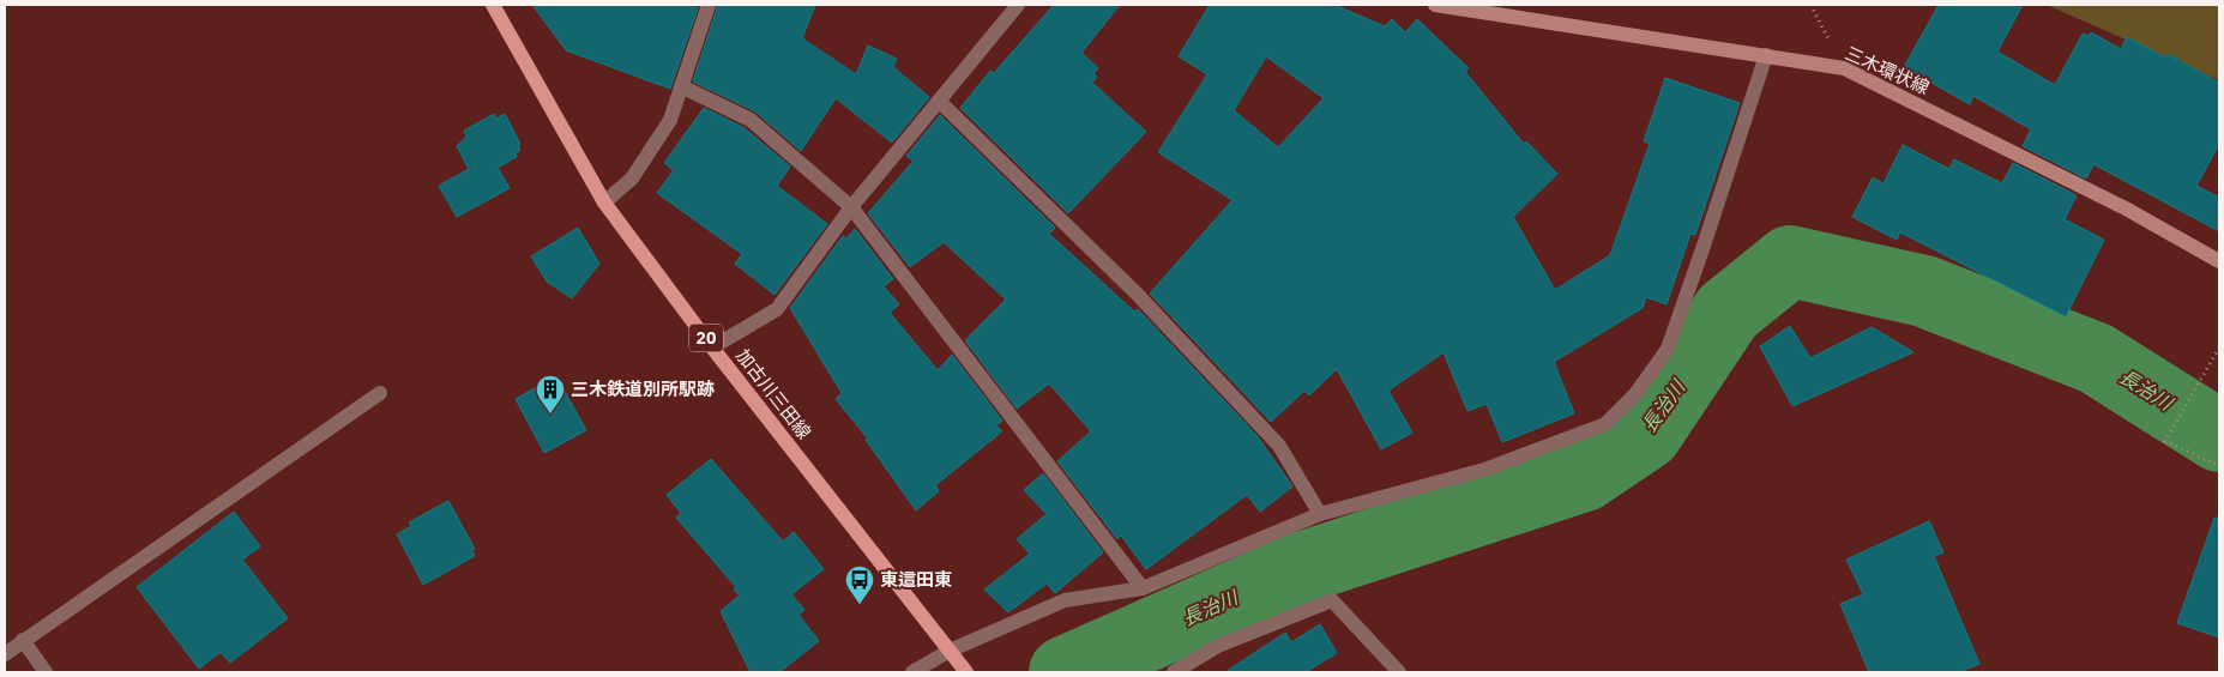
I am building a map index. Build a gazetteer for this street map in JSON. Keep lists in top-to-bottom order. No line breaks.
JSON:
{"streets":{"main road":["三木環状線","20","加古川三田線"]},"water":["長治川"],"places":{"building":["三木鉄道別所駅跡"],"bus stop":["東這田東"]}}
